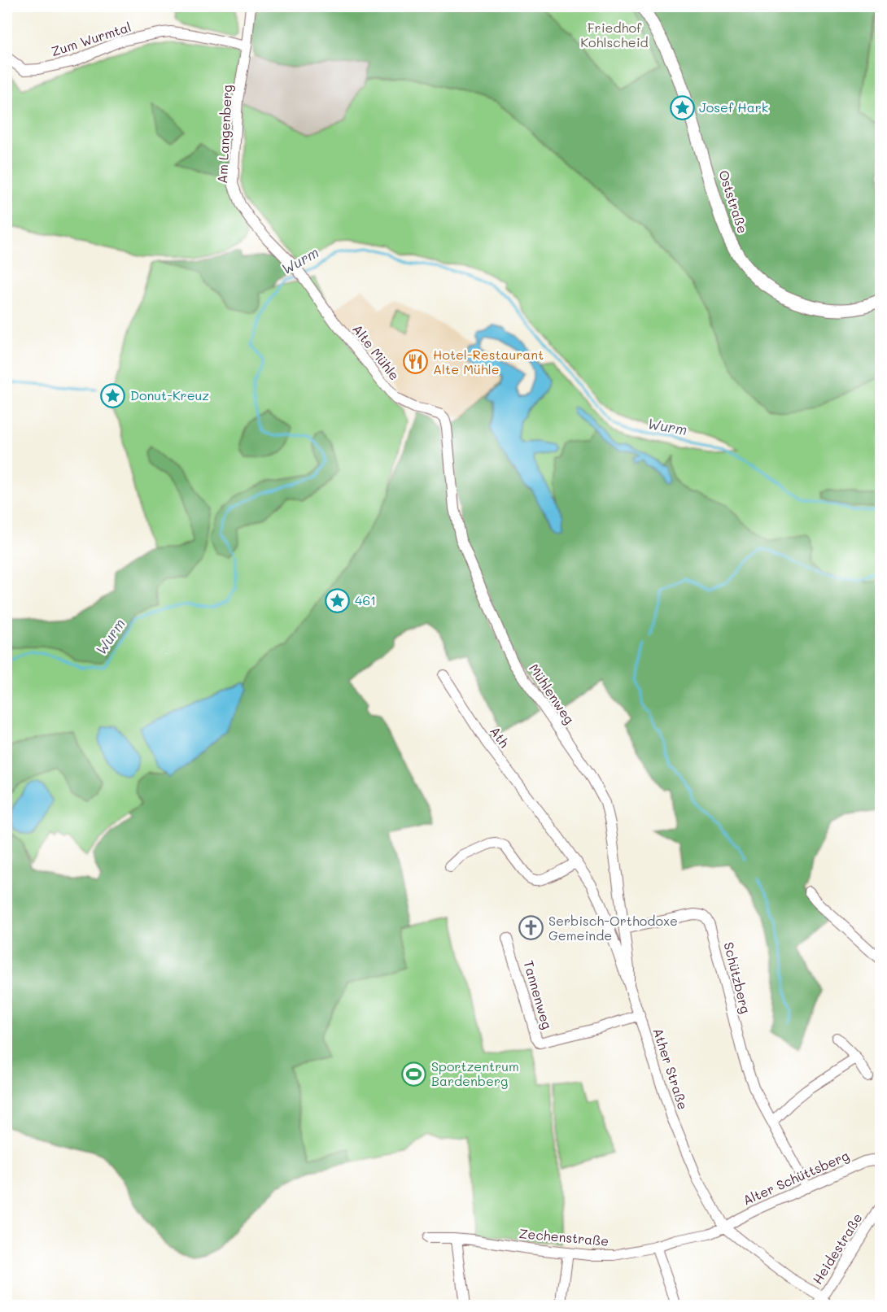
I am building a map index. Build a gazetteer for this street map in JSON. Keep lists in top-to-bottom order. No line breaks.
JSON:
{"streets":{"street":["Zum Wurmtal","Am Langenberg","Oststraße","Alte Mühle","Mühlenweg","Ath","Schützberg","Tannenweg","Ather Straße","Alter Schüttsberg","Zechenstraße","Heidestraße"]},"crossings":[["Zum Wurmtal","Am Langenberg"],["Am Langenberg","Alte Mühle"],["Alte Mühle","Mühlenweg"],["Mühlenweg","Schützberg"],["Mühlenweg","Ather Straße"],["Ath","Ather Straße"],["Schützberg","Alter Schüttsberg"],["Tannenweg","Ather Straße"],["Ather Straße","Alter Schüttsberg"],["Ather Straße","Zechenstraße"],["Ather Straße","Heidestraße"],["Alter Schüttsberg","Zechenstraße"]],"water":["Wurm"],"parks":["Friedhof Kohlscheid"],"places":{"place":["Josef Hark","Donut-Kreuz","461"],"restaurant":["Hotel-Restaurant Alte Mühle"],"church":["Serbisch-Orthodoxe Gemeinde"],"sports":["Sportzentrum Bardenberg"]}}
